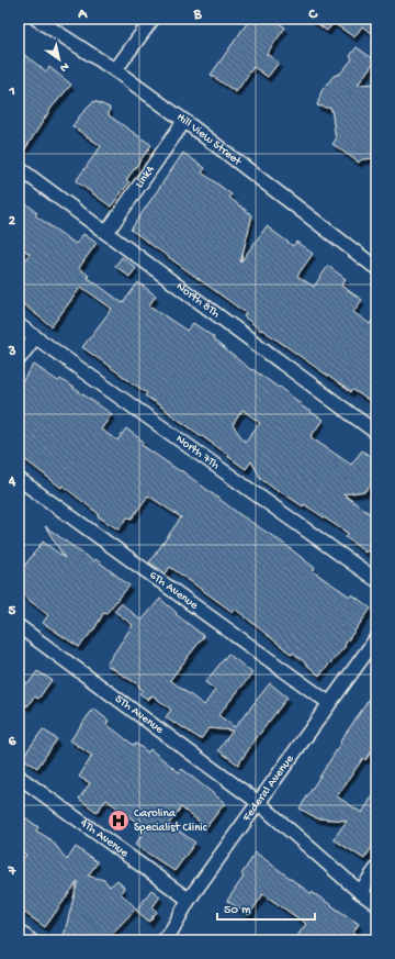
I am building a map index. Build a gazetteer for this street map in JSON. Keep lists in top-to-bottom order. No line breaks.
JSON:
{"streets":{"street":["Hill View Street","Link4","North 8Th","North 7Th","6Th Avenue","5Th Avenue","Federal Avenue","4Th Avenue"]},"crossings":[["Hill View Street","Link4"],["Link4","North 8Th"],["6Th Avenue","Federal Avenue"],["5Th Avenue","Federal Avenue"],["Federal Avenue","4Th Avenue"]],"places":{"hospital":["Carolina Specialist Clinic"]},"scale_bar":"50 m","north":"bottom right","grid":{"columns":["A","B","C"],"rows":["1","2","3","4","5","6","7"]}}
